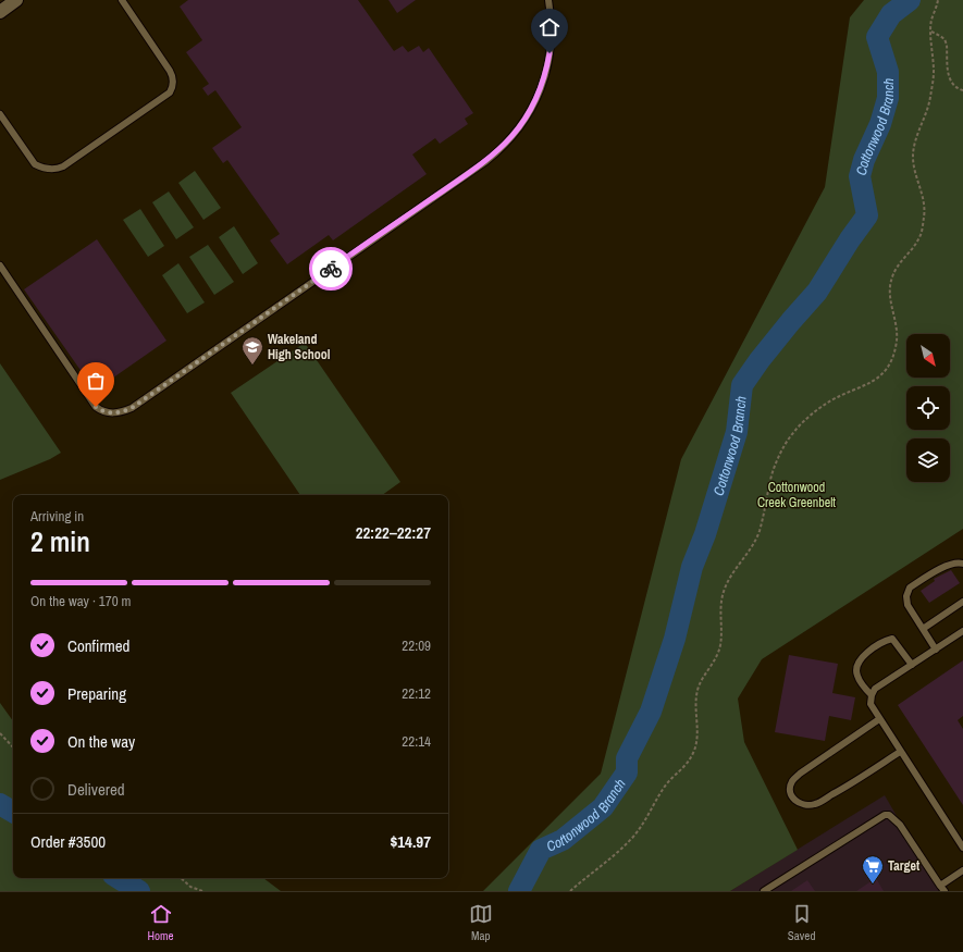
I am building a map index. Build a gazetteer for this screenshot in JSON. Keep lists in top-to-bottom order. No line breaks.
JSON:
{"water":["Cottonwood Branch"],"parks":["Cottonwood Creek Greenbelt"],"places":{"school or university":["Wakeland High School"],"supermarket":["Target"]},"north":"bottom right","page":{"heading":["2 min","Arriving in","22:22–22:27"],"panel":["Order #3500","$14.97"],"bar":"On the way · 170 m","list":[["Confirmed","22:09"],["Preparing","22:12"],["On the way","22:14"],"Delivered"],"tabs":["Home","Map","Saved"]}}
